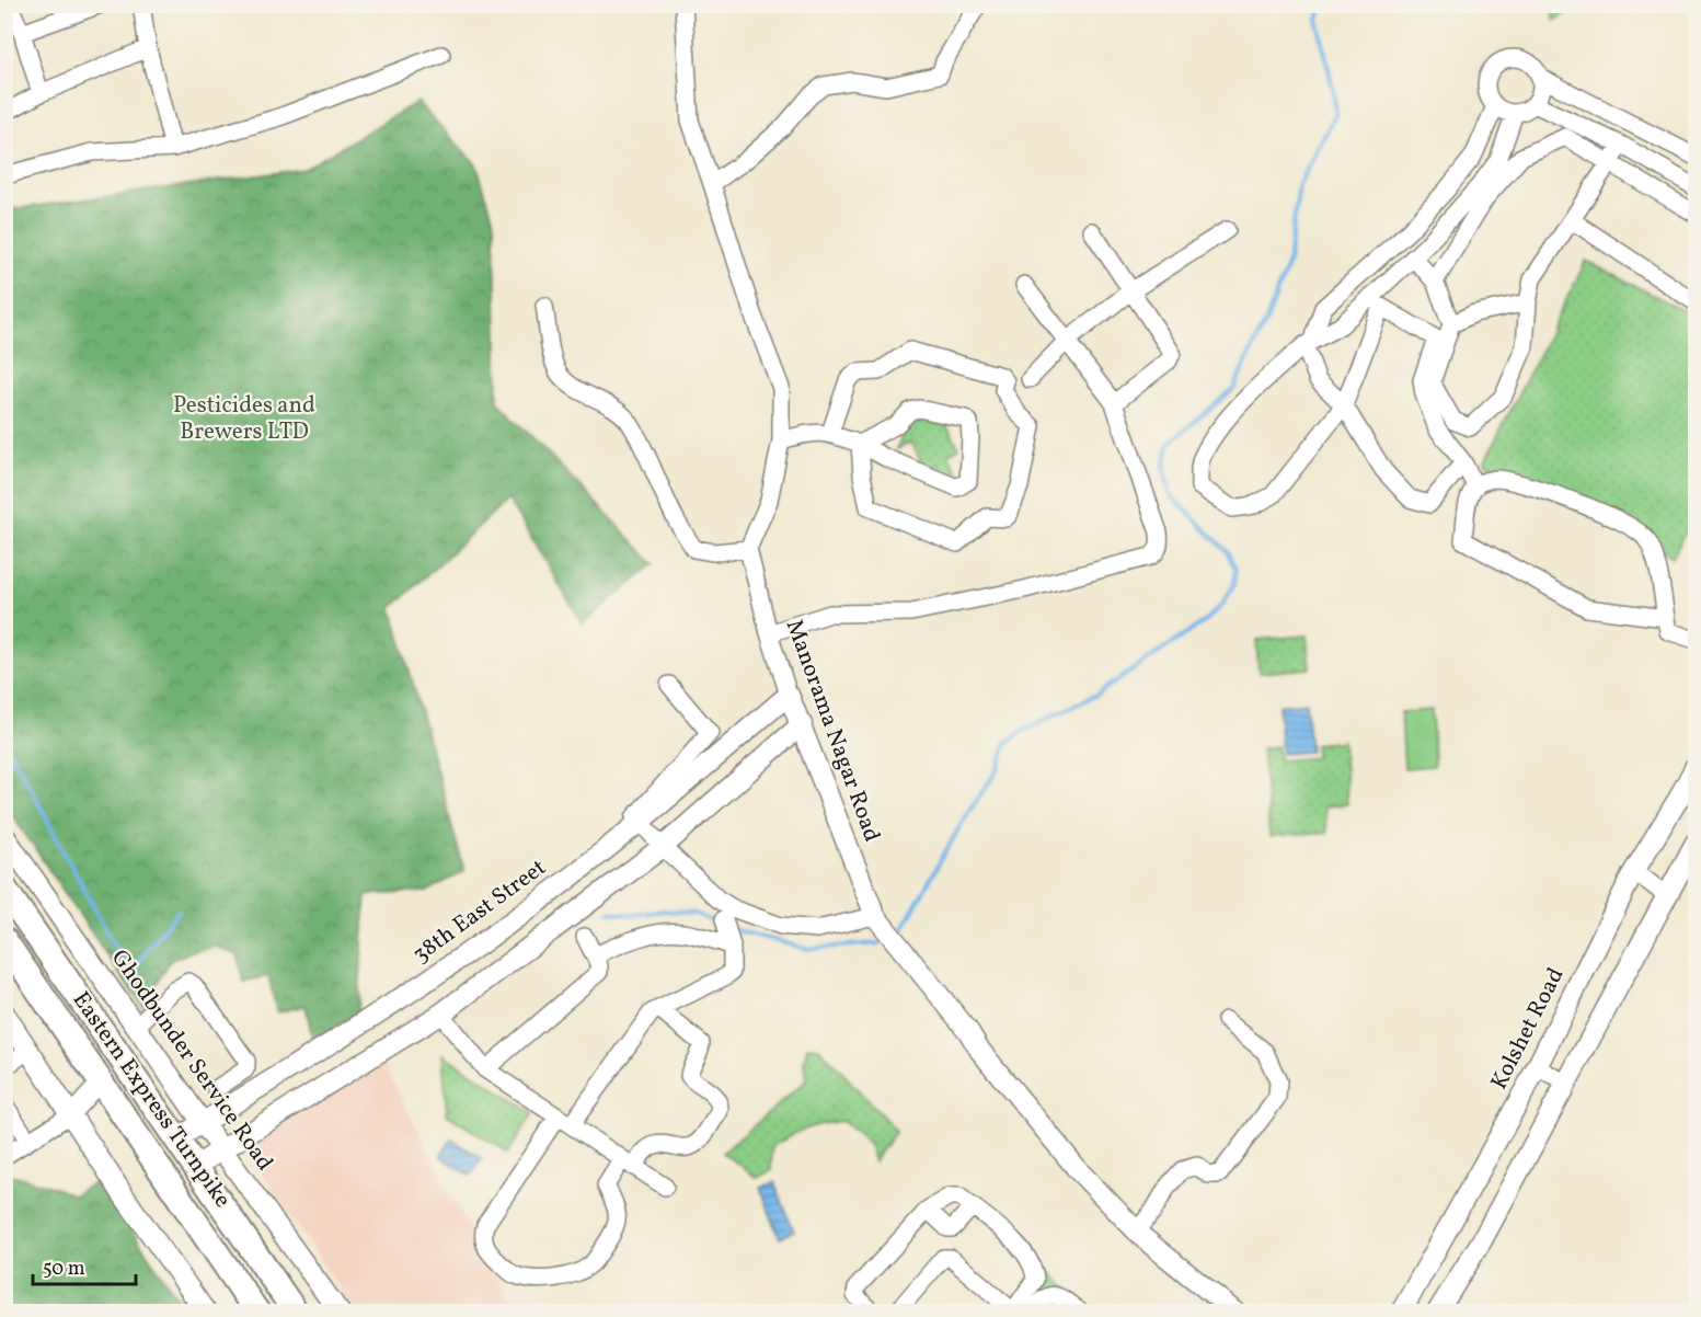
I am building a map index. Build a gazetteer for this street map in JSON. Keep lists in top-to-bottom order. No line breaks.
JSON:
{"streets":{"main road":["Eastern Express Turnpike"],"street":["Manorama Nagar Road","38th East Street","Kolshet Road","Ghodbunder Service Road"]},"crossings":[["Manorama Nagar Road","38th East Street"],["38th East Street","Ghodbunder Service Road"],["38th East Street","Eastern Express Turnpike"]],"parks":["Pesticides and Brewers LTD"],"scale_bar":"50 m"}
